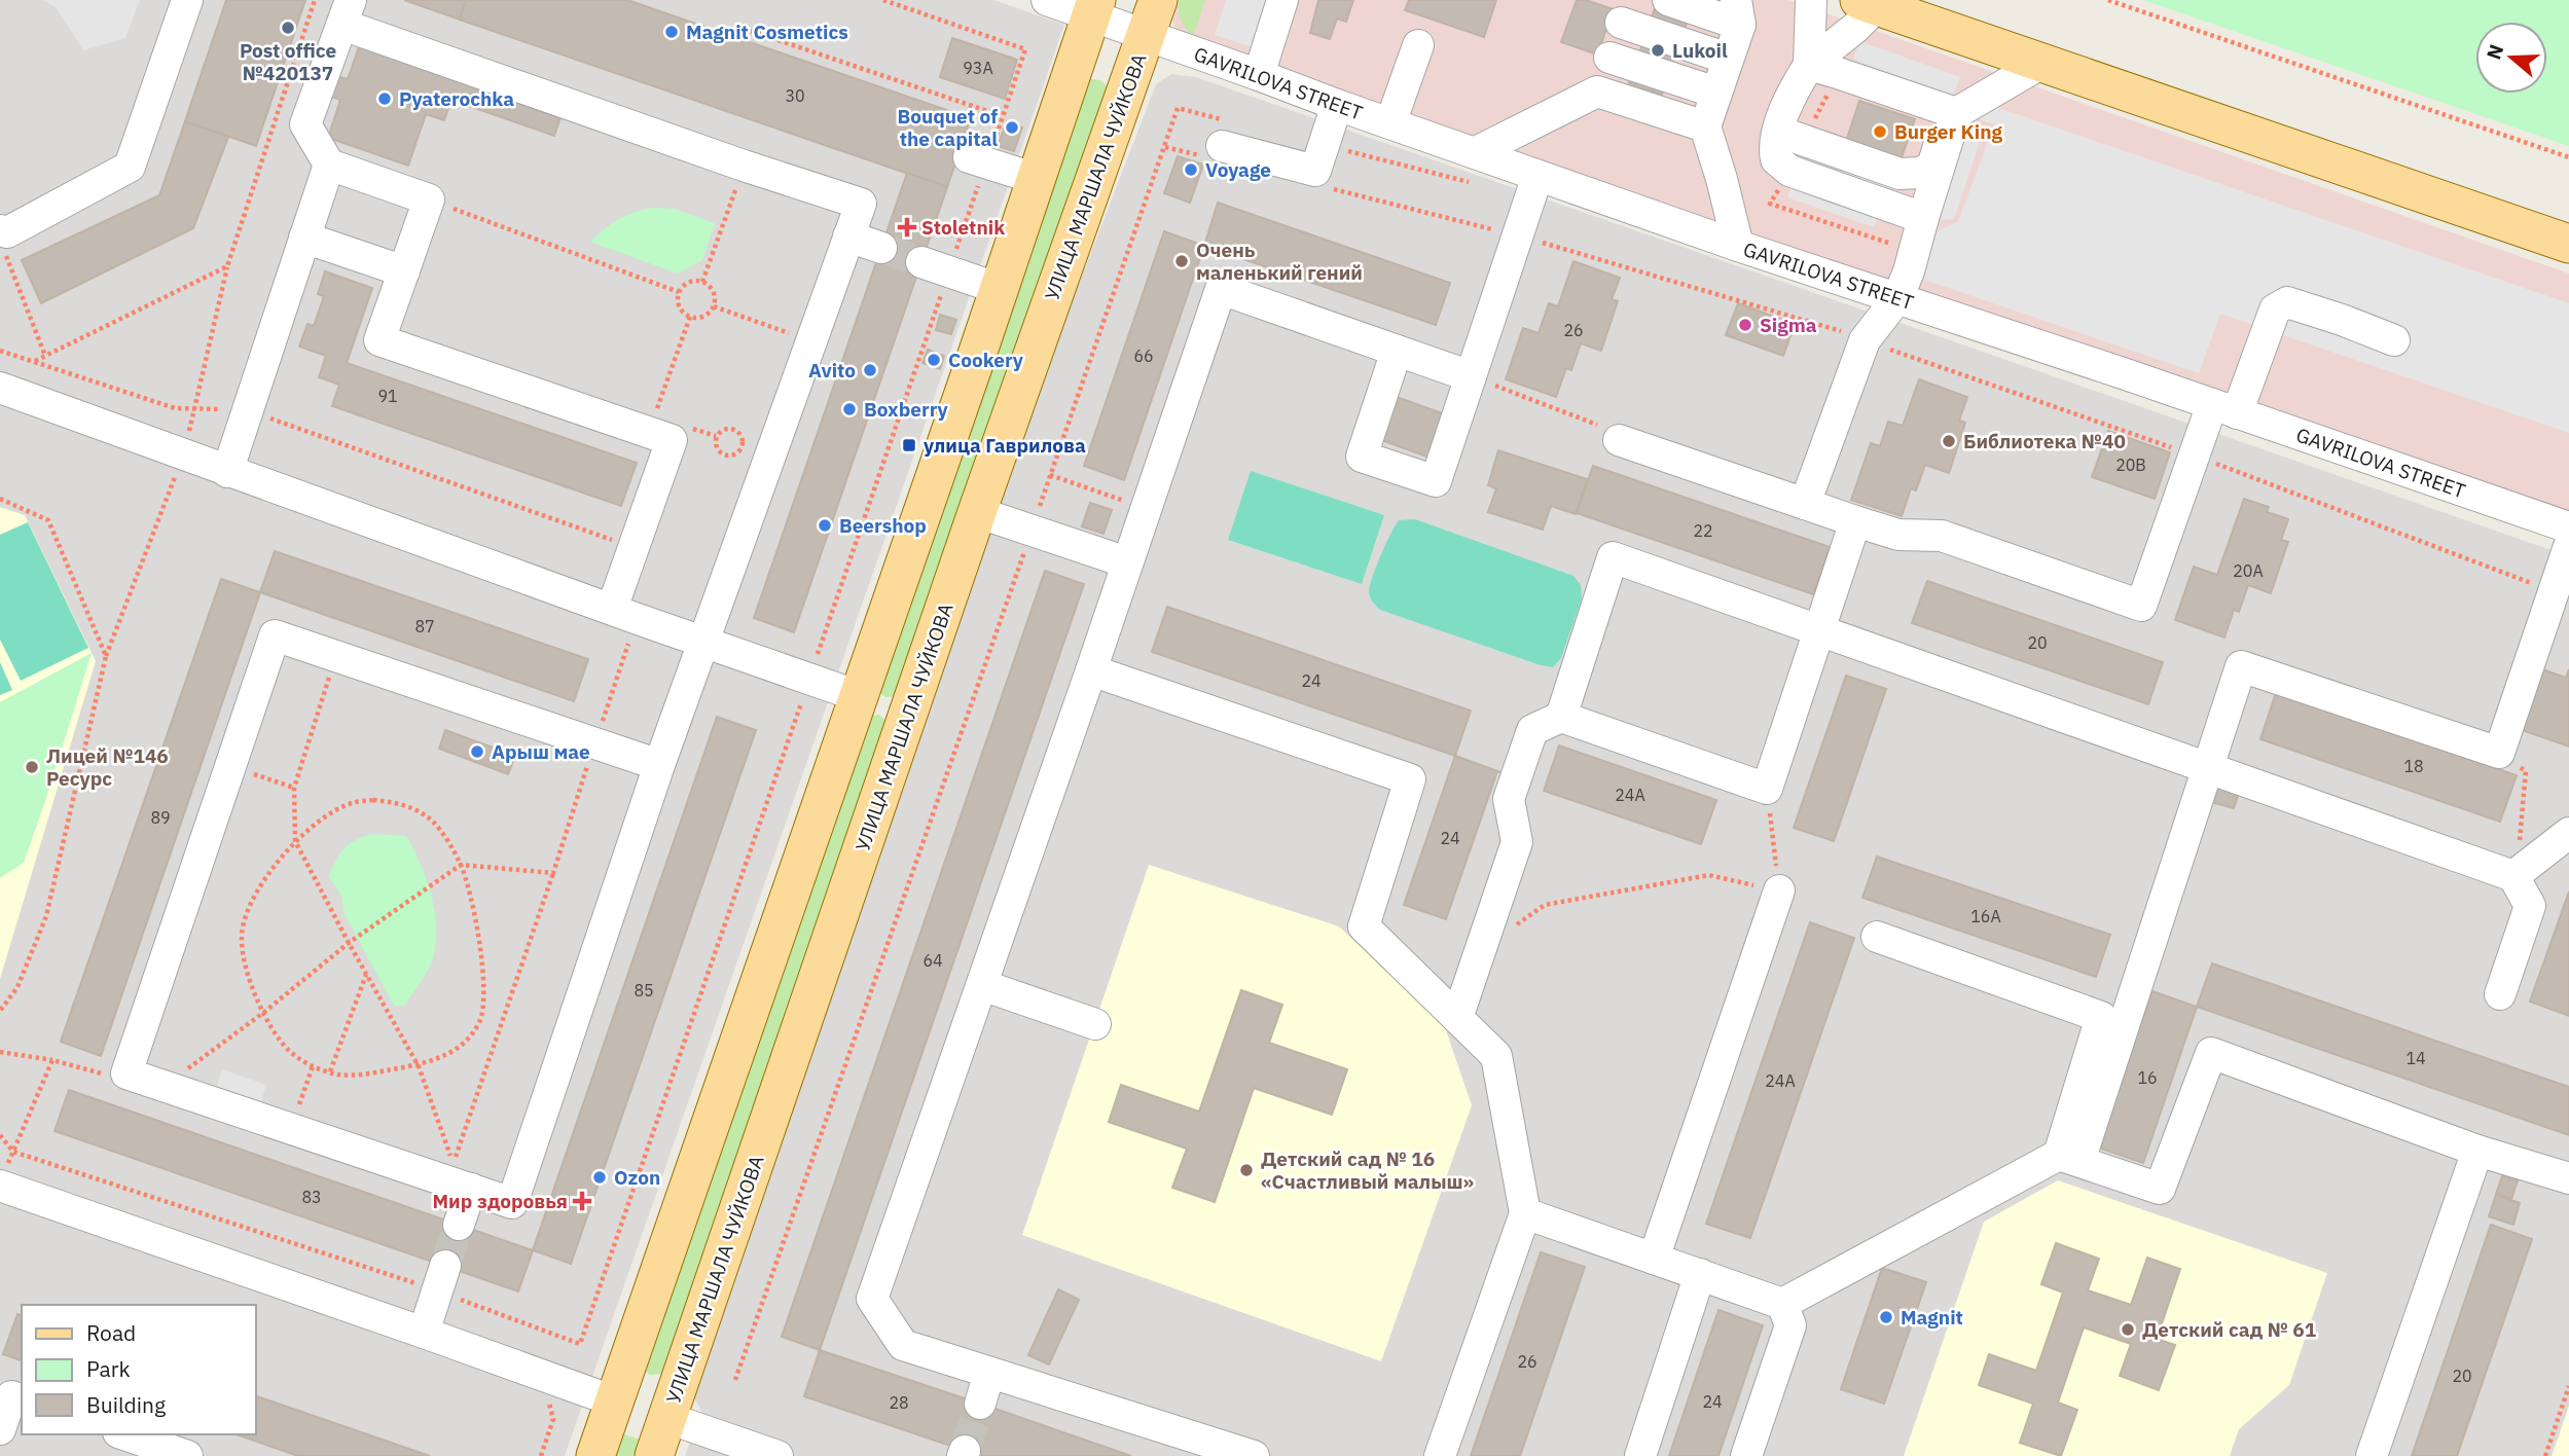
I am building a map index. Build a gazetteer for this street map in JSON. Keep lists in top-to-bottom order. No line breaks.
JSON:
{"streets":{"main road":["УЛИЦА МАРШАЛА ЧУЙКОВА"],"street":["GAVRILOVA STREET"]},"crossings":[["GAVRILOVA STREET","УЛИЦА МАРШАЛА ЧУЙКОВА"]],"places":{"other":["Post office №420137","Magnit Cosmetics","Lukoil","Pyaterochka","Bouquet of the capital","Burger King","Voyage","Очень маленький гений","Sigma","Cookery","Avito","Boxberry","Библиотека №40","Beershop","Арыш мае","Лицей №146 Ресурс","Детский сад № 16 «Счастливый малыш»","Ozon","Magnit","Детский сад № 61"],"health":["Stoletnik","Мир здоровья"],"transit":["улица Гаврилова"]},"house_numbers":["93А","30","26","66","91","20В","22","20А","87","20","24","18","24А","89","24","16А","64","85","14","16","24А","83","26","20","24","28"],"legend":["Road","Park","Building"],"north":"left"}
